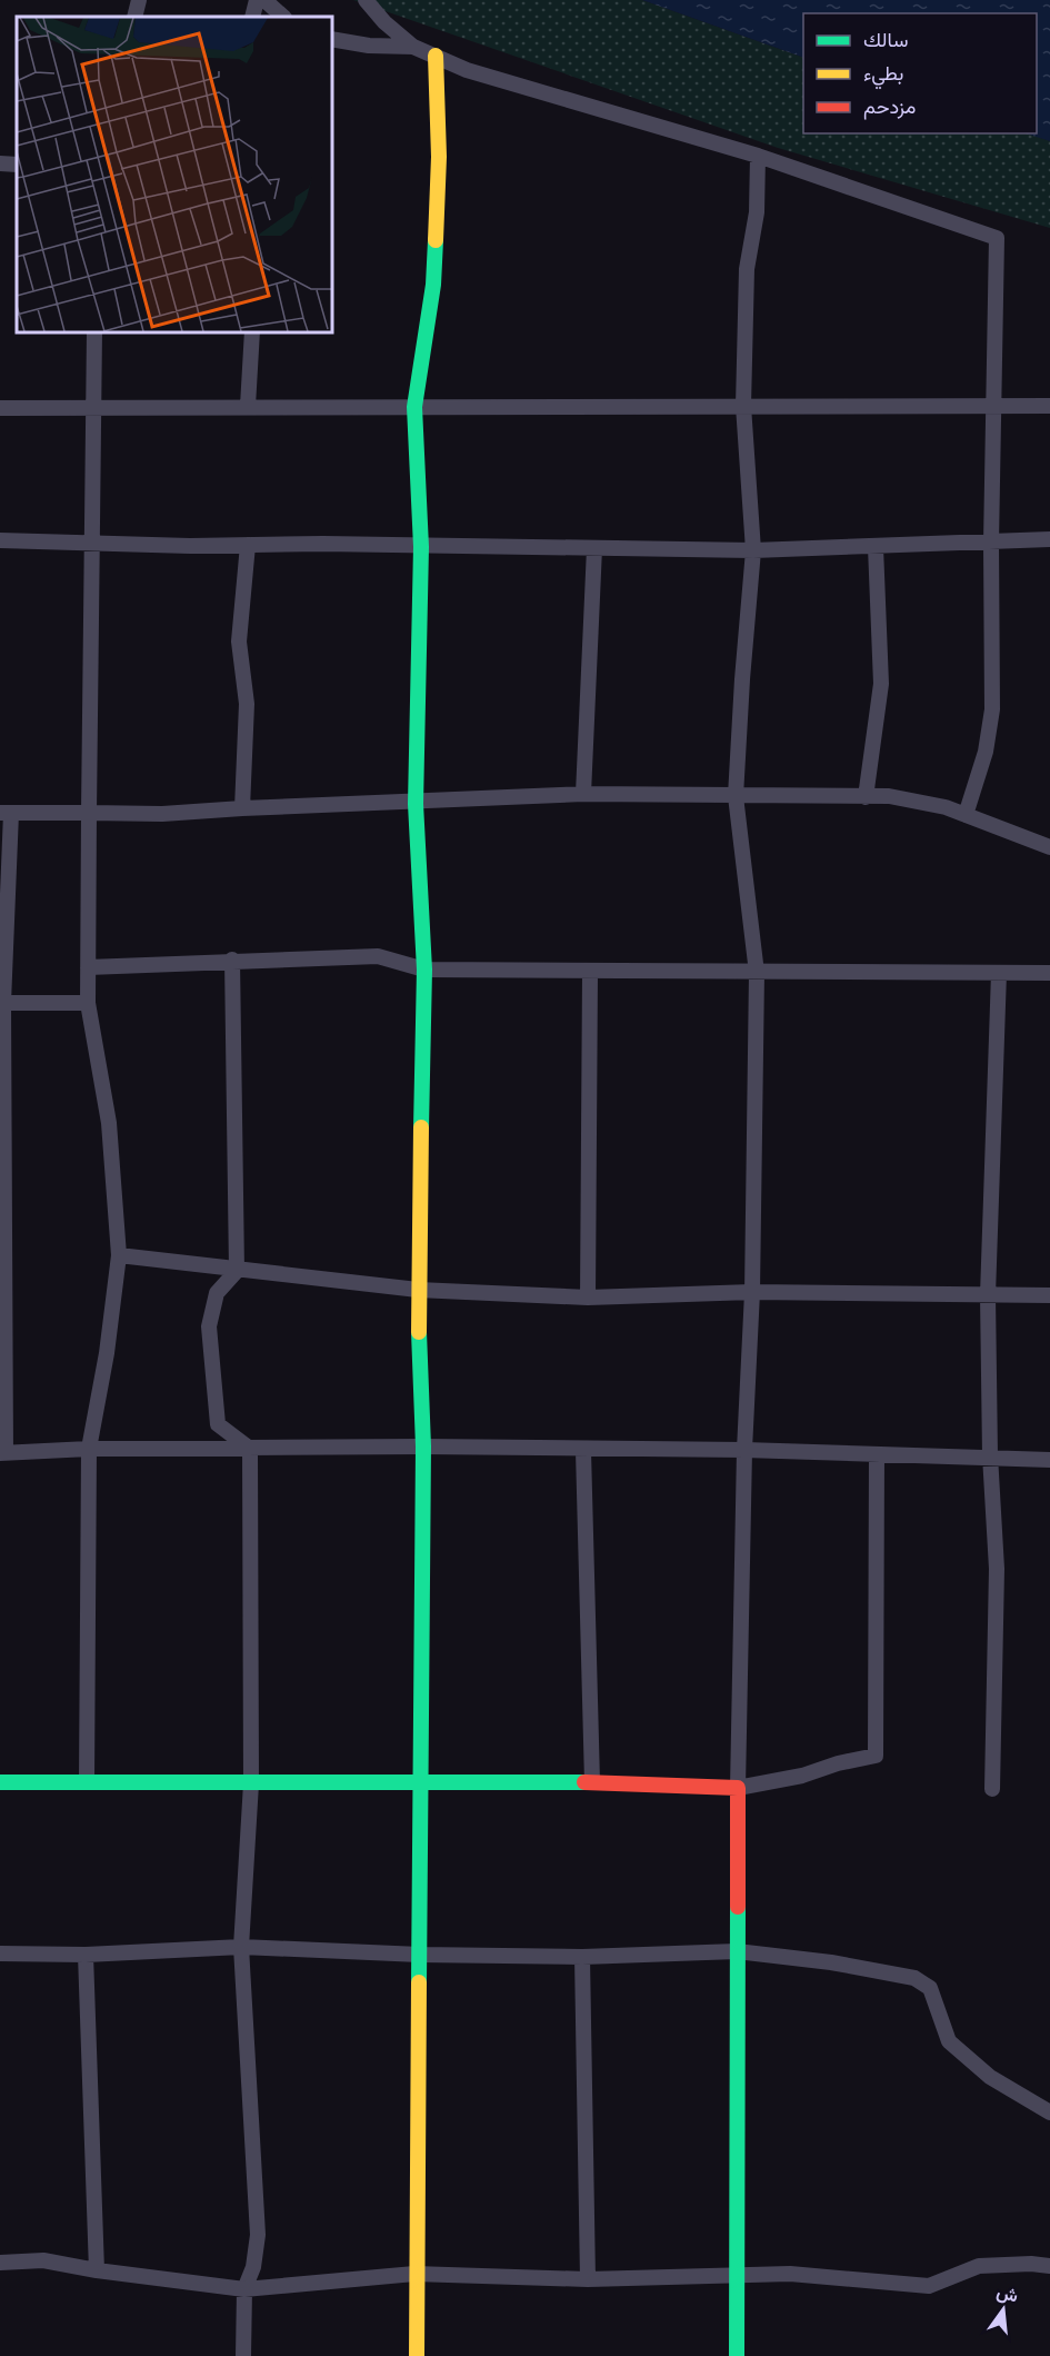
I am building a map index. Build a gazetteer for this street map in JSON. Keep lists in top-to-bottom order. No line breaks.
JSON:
{"legend":["سالك","بطيء","مزدحم"],"north":"top"}
